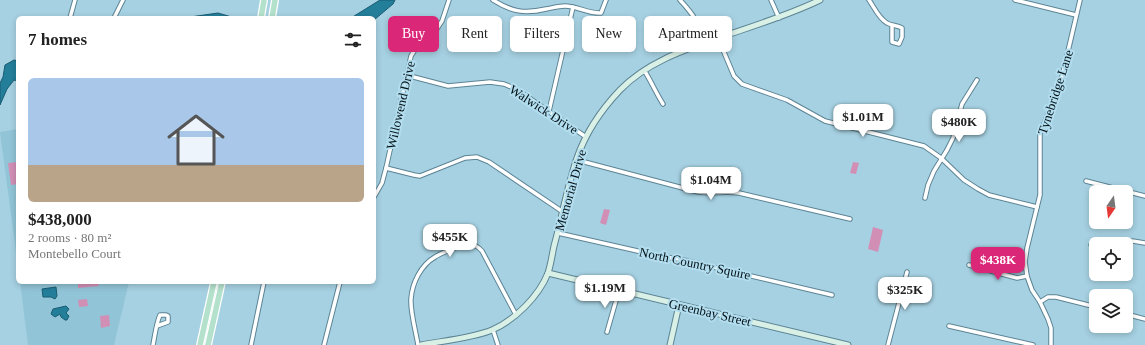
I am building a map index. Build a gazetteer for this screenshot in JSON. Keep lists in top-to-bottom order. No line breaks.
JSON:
{"streets":{"street":["Tynebridge Lane","Willowend Drive","Walwick Drive","Memorial Drive","North Country Squire","Greenbay Street"]},"crossings":[["Willowend Drive","Walwick Drive"],["Walwick Drive","Memorial Drive"],["Memorial Drive","North Country Squire"],["Memorial Drive","Greenbay Street"]],"north":"bottom","page":{"chip":["Buy","Rent","Filters","New","Apartment"],"heading":"7 homes","list":[{"name":"$438,000","note":"2 rooms · 80 m² · Montebello Court"}],"price":["$1.01M","$480K","$1.04M","$455K","$438K","$1.19M","$325K"]}}
